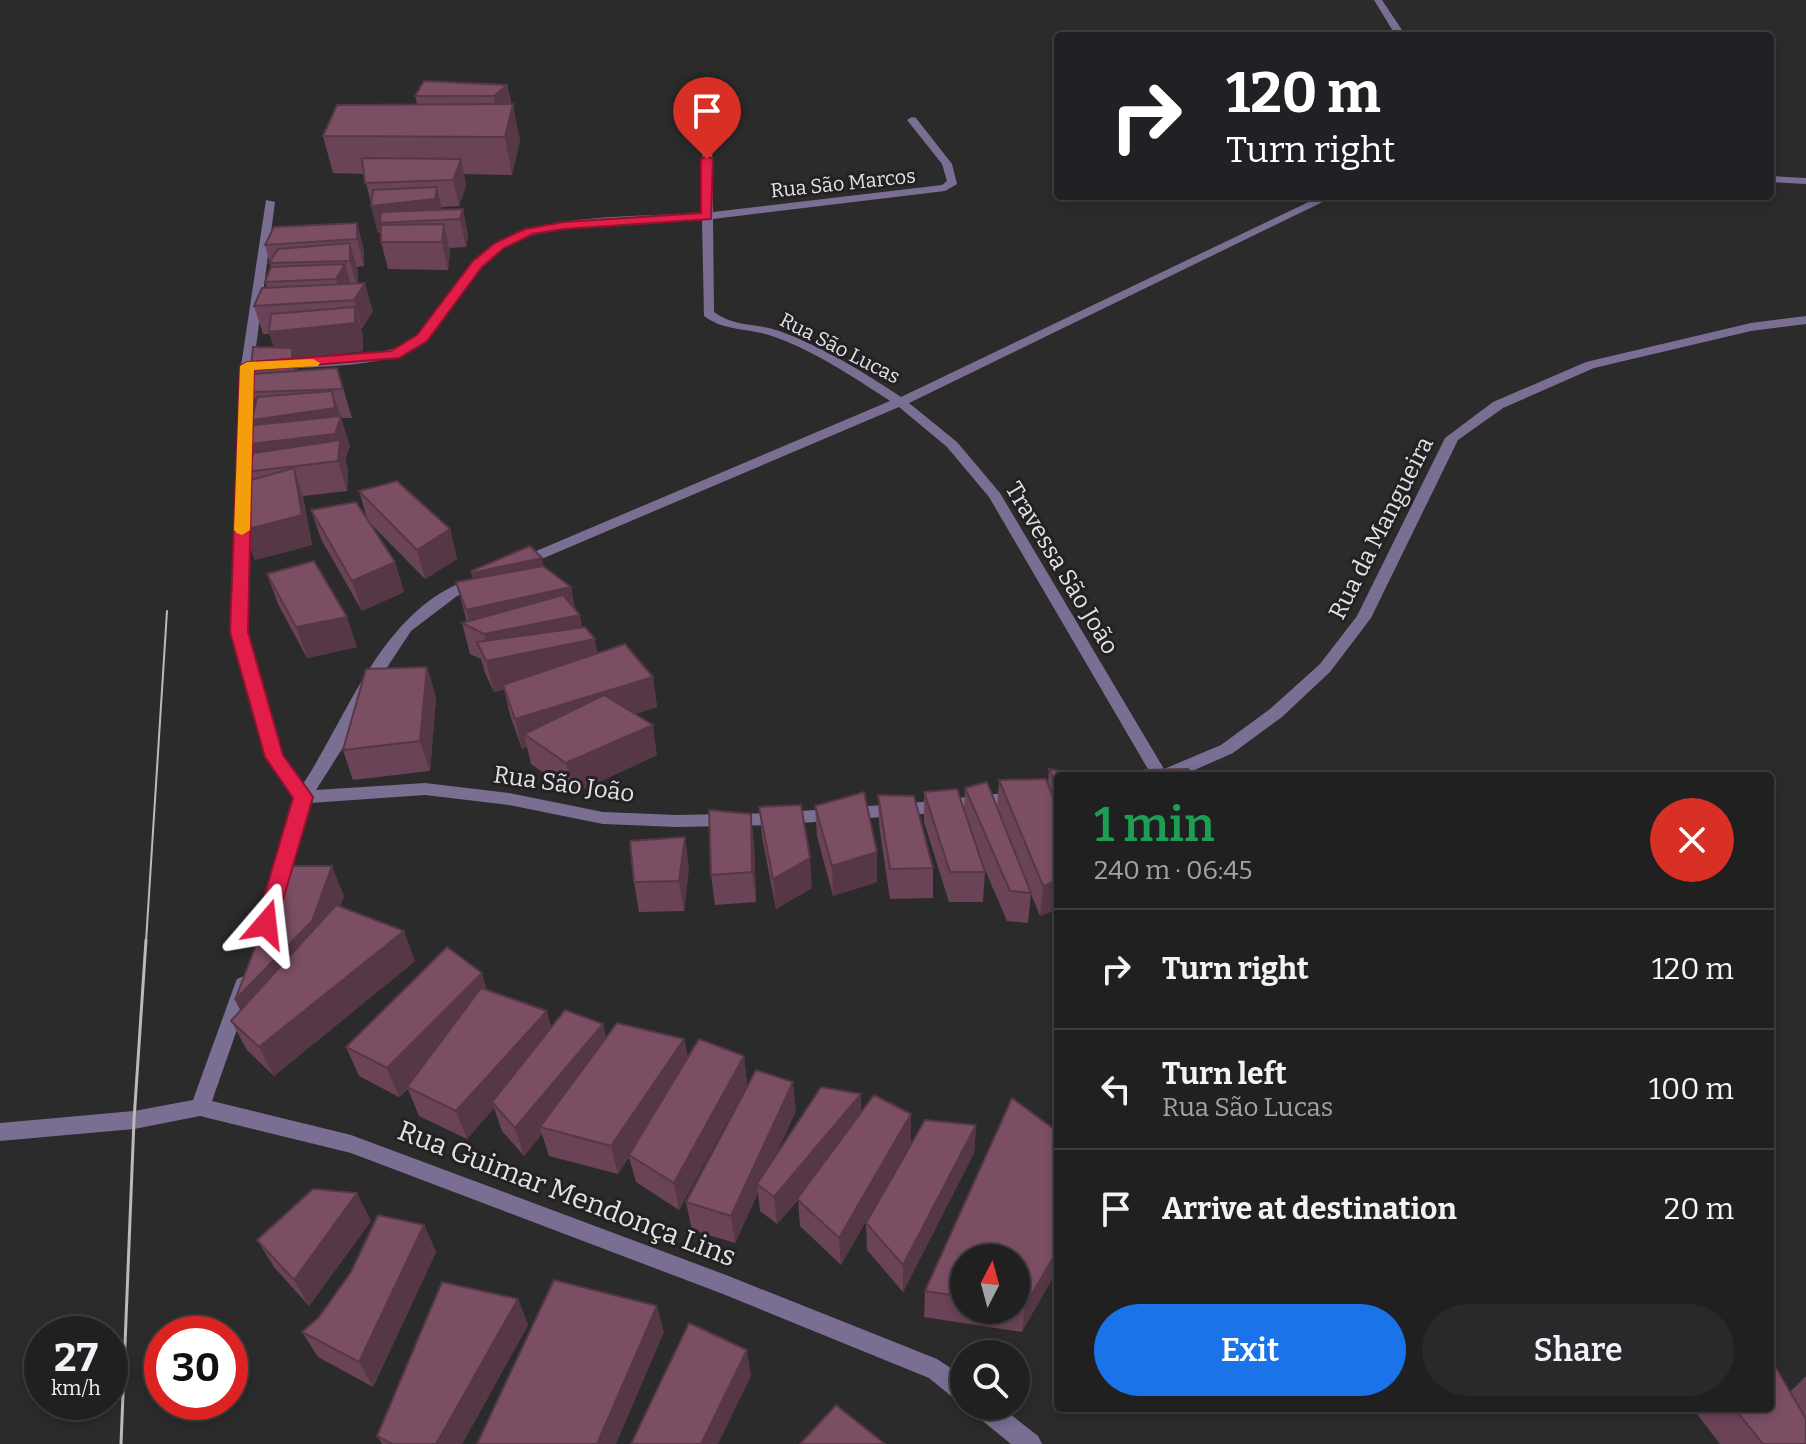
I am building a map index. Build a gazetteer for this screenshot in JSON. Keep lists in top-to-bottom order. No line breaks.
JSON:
{"streets":{"street":["Rua São Marcos","Rua São Lucas","Rua da Mangueira","Travessa São João","Rua São João","Rua Guimar Mendonça Lins"]},"crossings":[["Rua São Marcos","Rua São Lucas"],["Rua São Lucas","Travessa São João"]],"north":"top","page":{"turn":["120 m","Turn right"],"heading":["1 min","240 m · 06:45"],"list":[{"name":"Turn right","value":"120 m"},{"name":"Turn left","note":"Rua São Lucas","value":"100 m"},{"name":"Arrive at destination","value":"20 m"}],"buttons":["Exit","Share"],"speed":"27 km/h","limit":"30"}}
